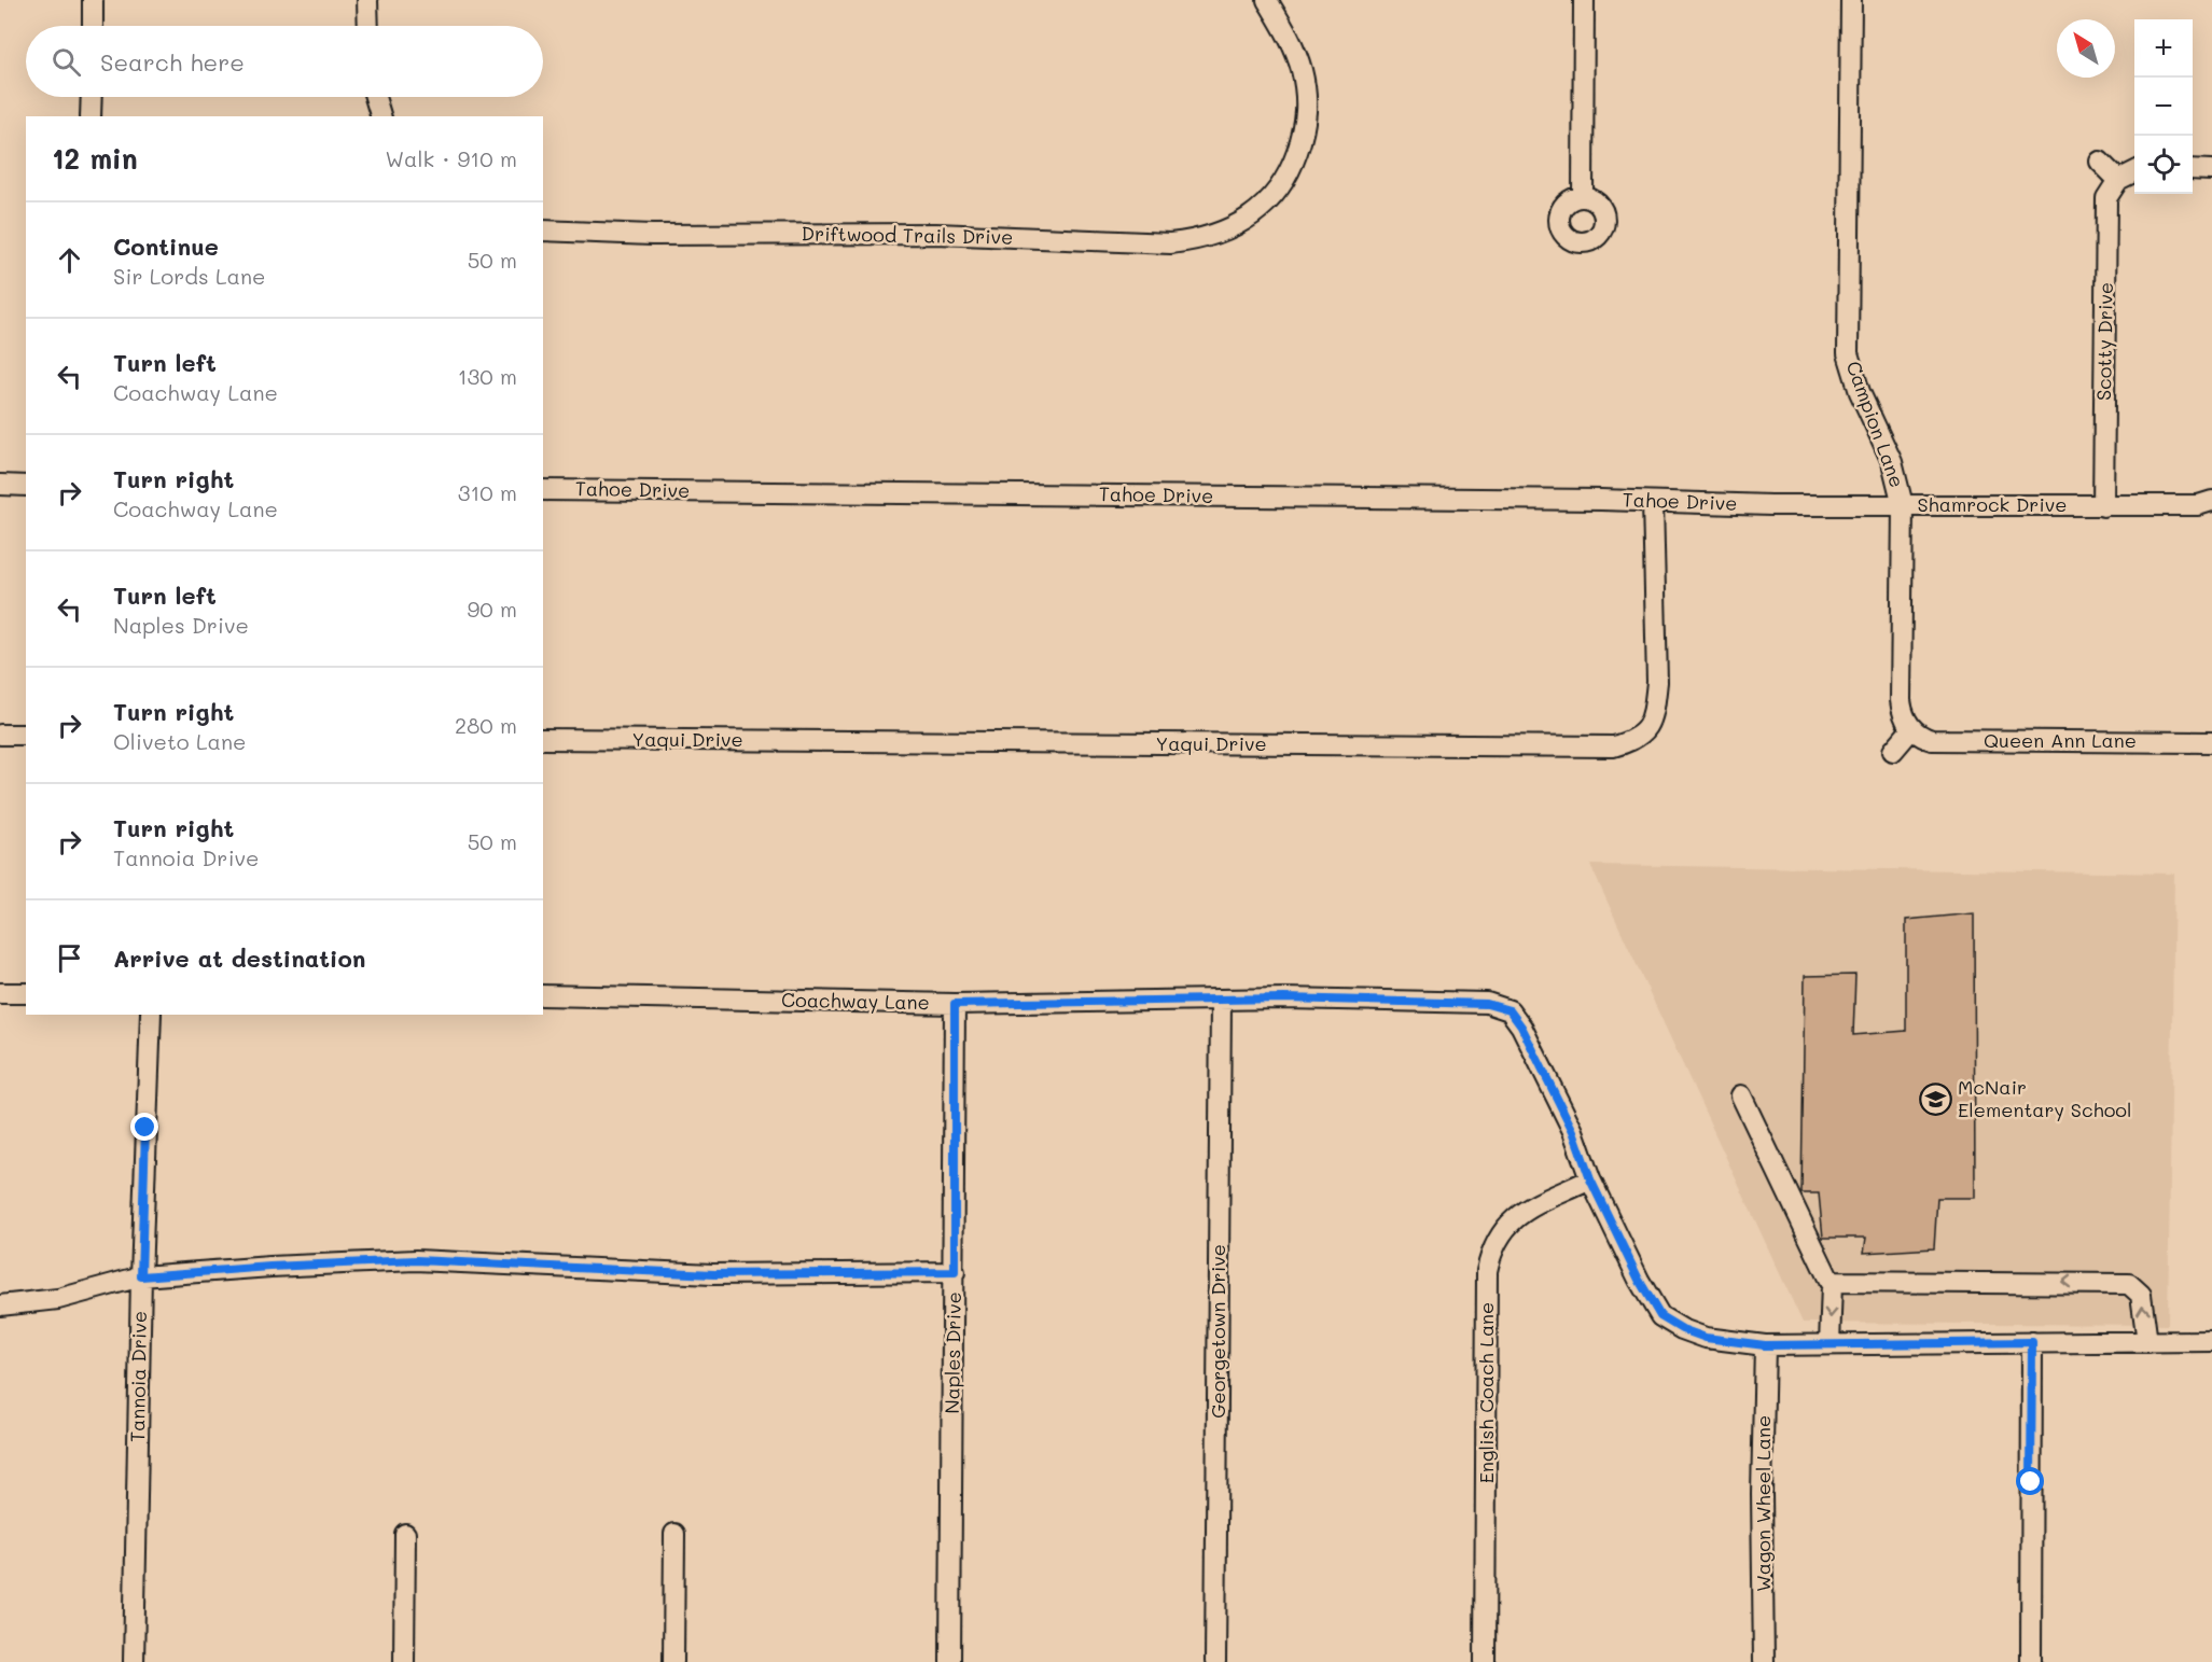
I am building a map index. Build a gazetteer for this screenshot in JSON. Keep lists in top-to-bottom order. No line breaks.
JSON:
{"streets":{"street":["Driftwood Trails Drive","Scotty Drive","Campion Lane","Tahoe Drive","Shamrock Drive","Yaqui Drive","Queen Ann Lane","Coachway Lane","Georgetown Drive","Naples Drive","Tannoia Drive","English Coach Lane","Wagon Wheel Lane"]},"crossings":[["Scotty Drive","Shamrock Drive"],["Campion Lane","Shamrock Drive"],["Campion Lane","Queen Ann Lane"],["Tahoe Drive","Shamrock Drive"],["Tahoe Drive","Yaqui Drive"],["Coachway Lane","Georgetown Drive"],["Coachway Lane","Naples Drive"],["Coachway Lane","English Coach Lane"],["Coachway Lane","Wagon Wheel Lane"]],"places":{"school or university":["McNair Elementary School"]},"north":"top left","page":{"map_buttons":["+","−"],"search":"Search here","heading":["12 min","Walk · 910 m"],"list":[["Continue","Sir Lords Lane","50 m"],["Turn left","Coachway Lane","130 m"],["Turn right","Coachway Lane","310 m"],["Turn left","Naples Drive","90 m"],["Turn right","Oliveto Lane","280 m"],["Turn right","Tannoia Drive","50 m"],"Arrive at destination"]}}
